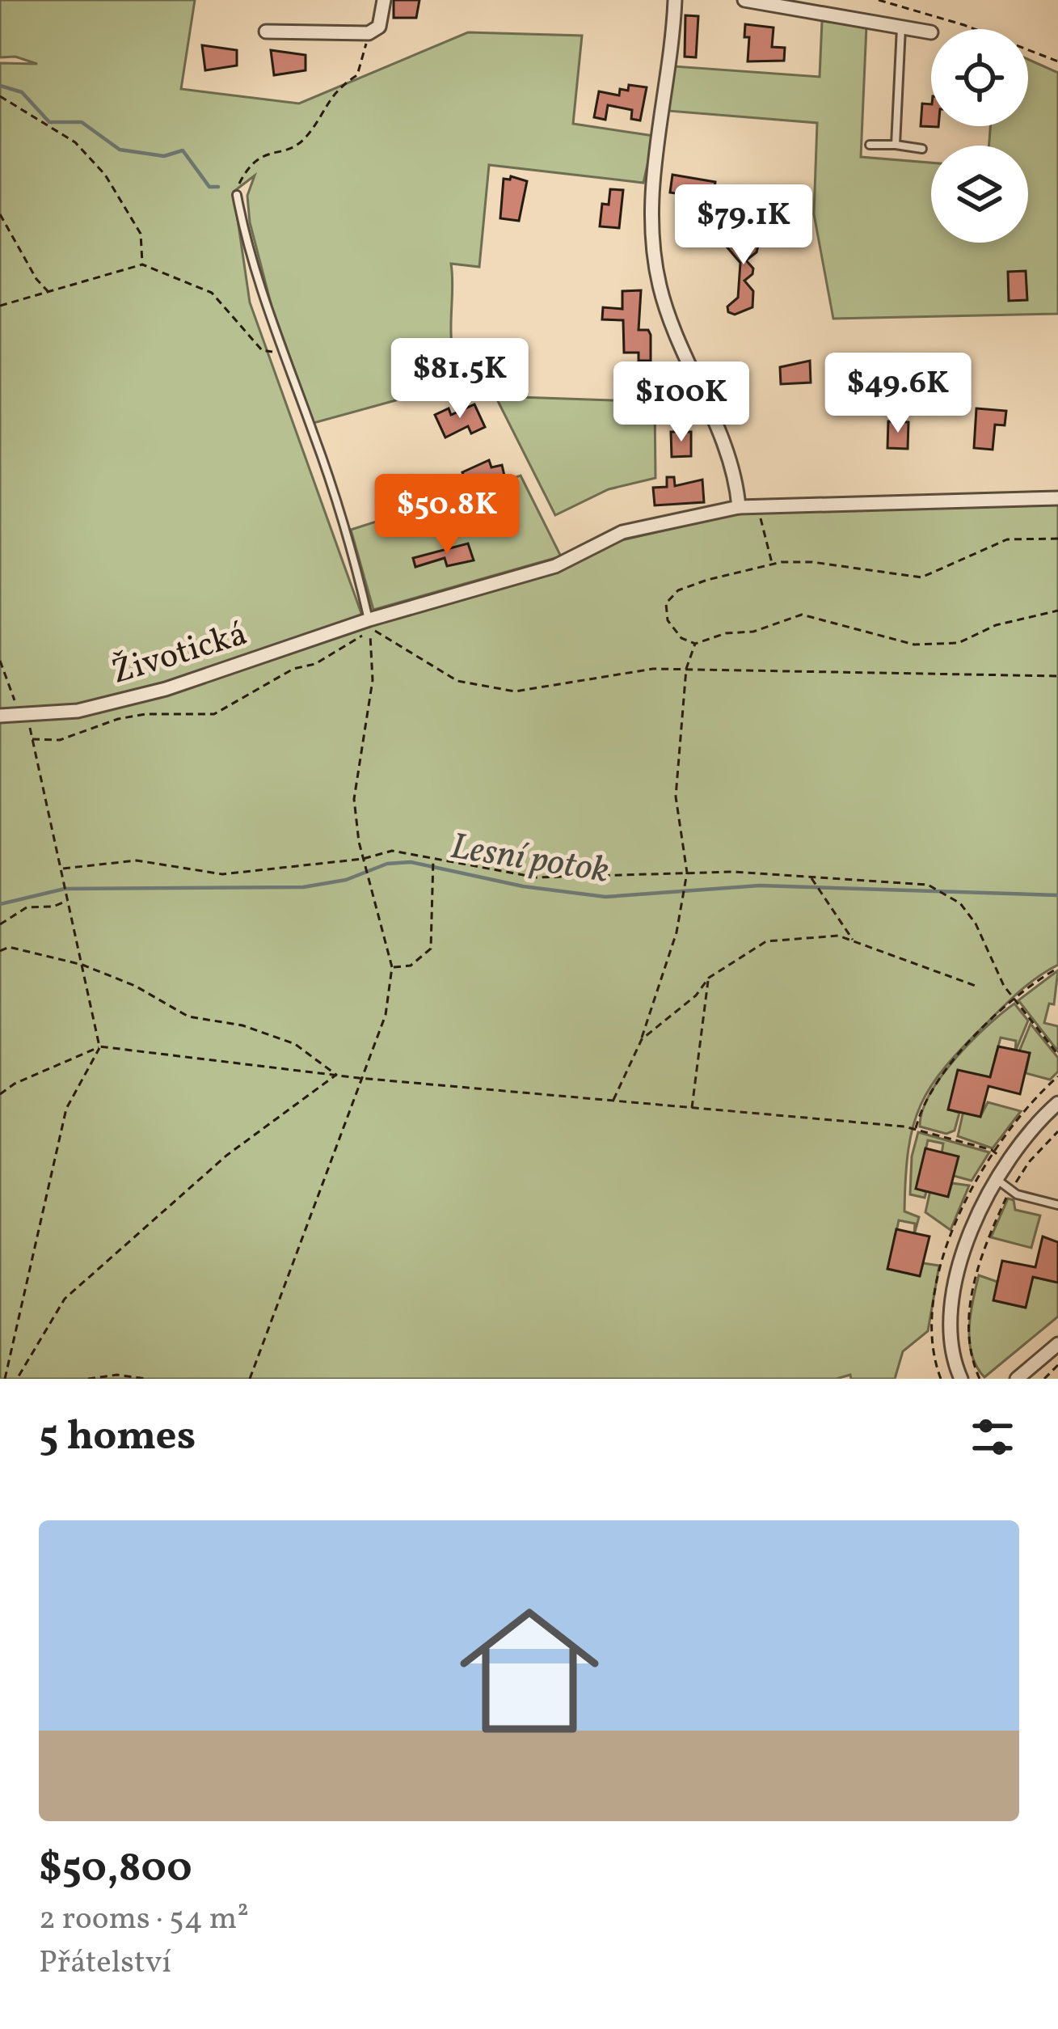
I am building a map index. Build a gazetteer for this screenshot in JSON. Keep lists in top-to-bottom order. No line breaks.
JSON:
{"streets":{"street":["Životická"]},"water":["Lesní potok"],"page":{"price":["$79.1K","$81.5K","$49.6K","$100K","$50.8K"],"heading":"5 homes","list":[{"name":"$50,800","note":"2 rooms · 54 m² · Přátelství"}]}}
